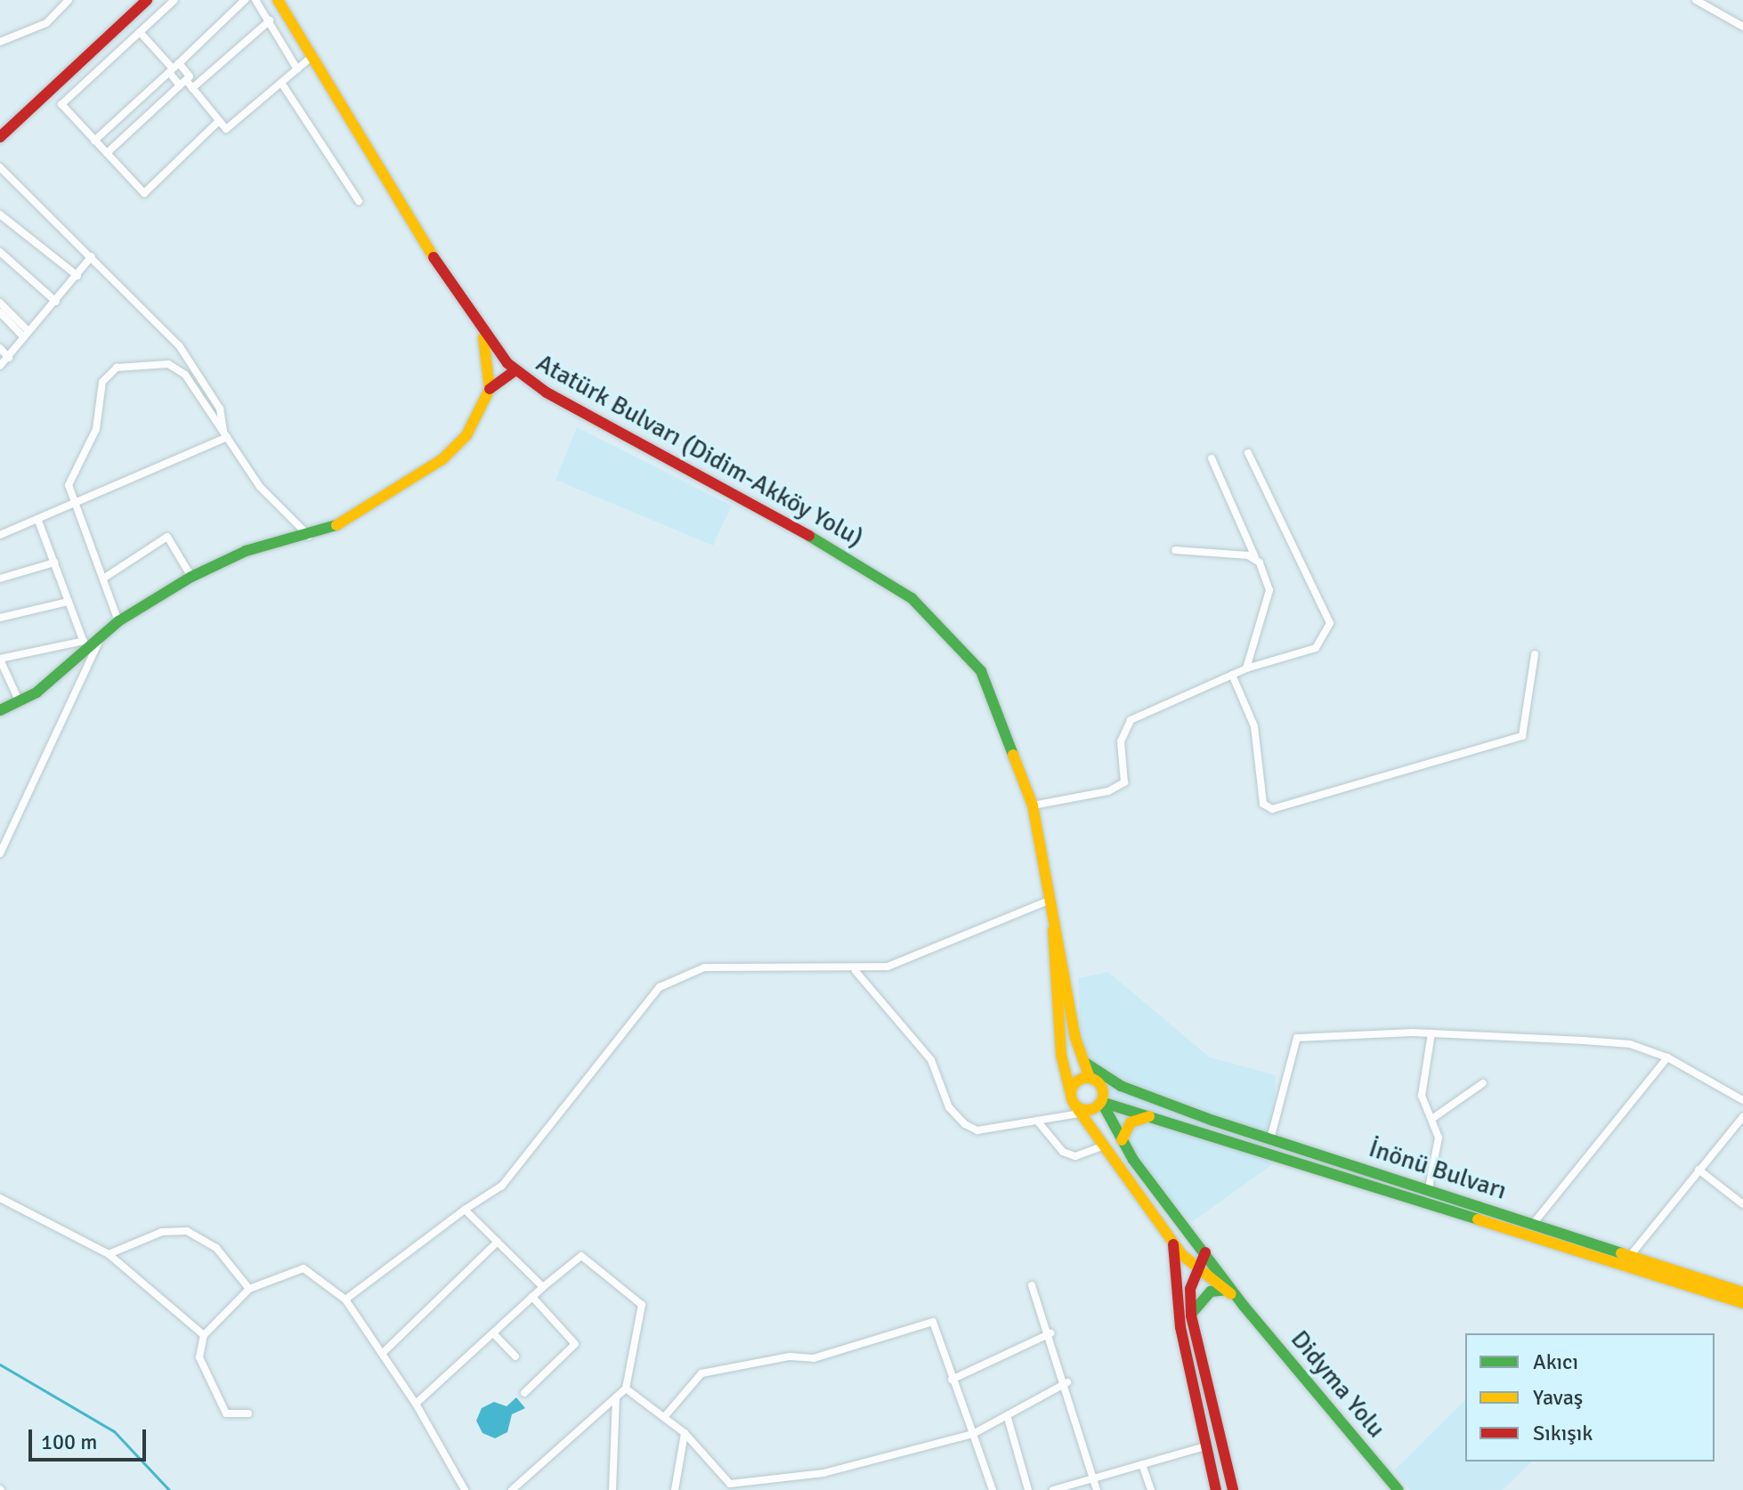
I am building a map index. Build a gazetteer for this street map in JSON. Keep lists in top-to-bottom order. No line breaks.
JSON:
{"streets":{"main road":["Atatürk Bulvarı (Didim-Akköy Yolu)","İnönü Bulvarı","Didyma Yolu"]},"legend":["Akıcı","Yavaş","Sıkışık"],"scale_bar":"100 m"}
